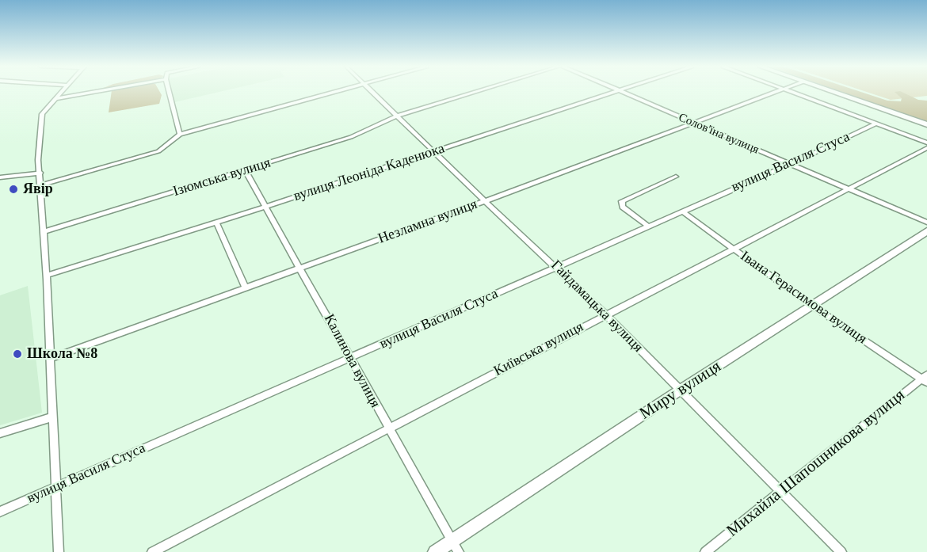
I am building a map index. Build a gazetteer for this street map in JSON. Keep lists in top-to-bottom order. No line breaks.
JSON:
{"streets":{"main road":["Миру вулиця"],"street":["Солов'їна вулиця","вулиця Василя Стуса","вулиця Леоніда Каденюка","Ізюмська вулиця","Незламна вулиця","Івана Герасимова вулиця","Гайдамацька вулиця","Київська вулиця","Калинова вулиця","Михайла Шапошникова вулиця"]},"crossings":[["Солов'їна вулиця","вулиця Василя Стуса"],["Солов'їна вулиця","Незламна вулиця"],["Солов'їна вулиця","Київська вулиця"],["вулиця Василя Стуса","Івана Герасимова вулиця"],["вулиця Василя Стуса","Гайдамацька вулиця"],["вулиця Василя Стуса","Калинова вулиця"],["вулиця Леоніда Каденюка","Гайдамацька вулиця"],["вулиця Леоніда Каденюка","Калинова вулиця"],["Ізюмська вулиця","Гайдамацька вулиця"],["Ізюмська вулиця","Калинова вулиця"],["Незламна вулиця","Гайдамацька вулиця"],["Незламна вулиця","Калинова вулиця"],["Івана Герасимова вулиця","Київська вулиця"],["Івана Герасимова вулиця","Миру вулиця"],["Івана Герасимова вулиця","Михайла Шапошникова вулиця"],["Гайдамацька вулиця","Київська вулиця"],["Гайдамацька вулиця","Миру вулиця"],["Гайдамацька вулиця","Михайла Шапошникова вулиця"],["Київська вулиця","Калинова вулиця"],["Калинова вулиця","Миру вулиця"]],"places":["Явiр","Школа №8"]}
